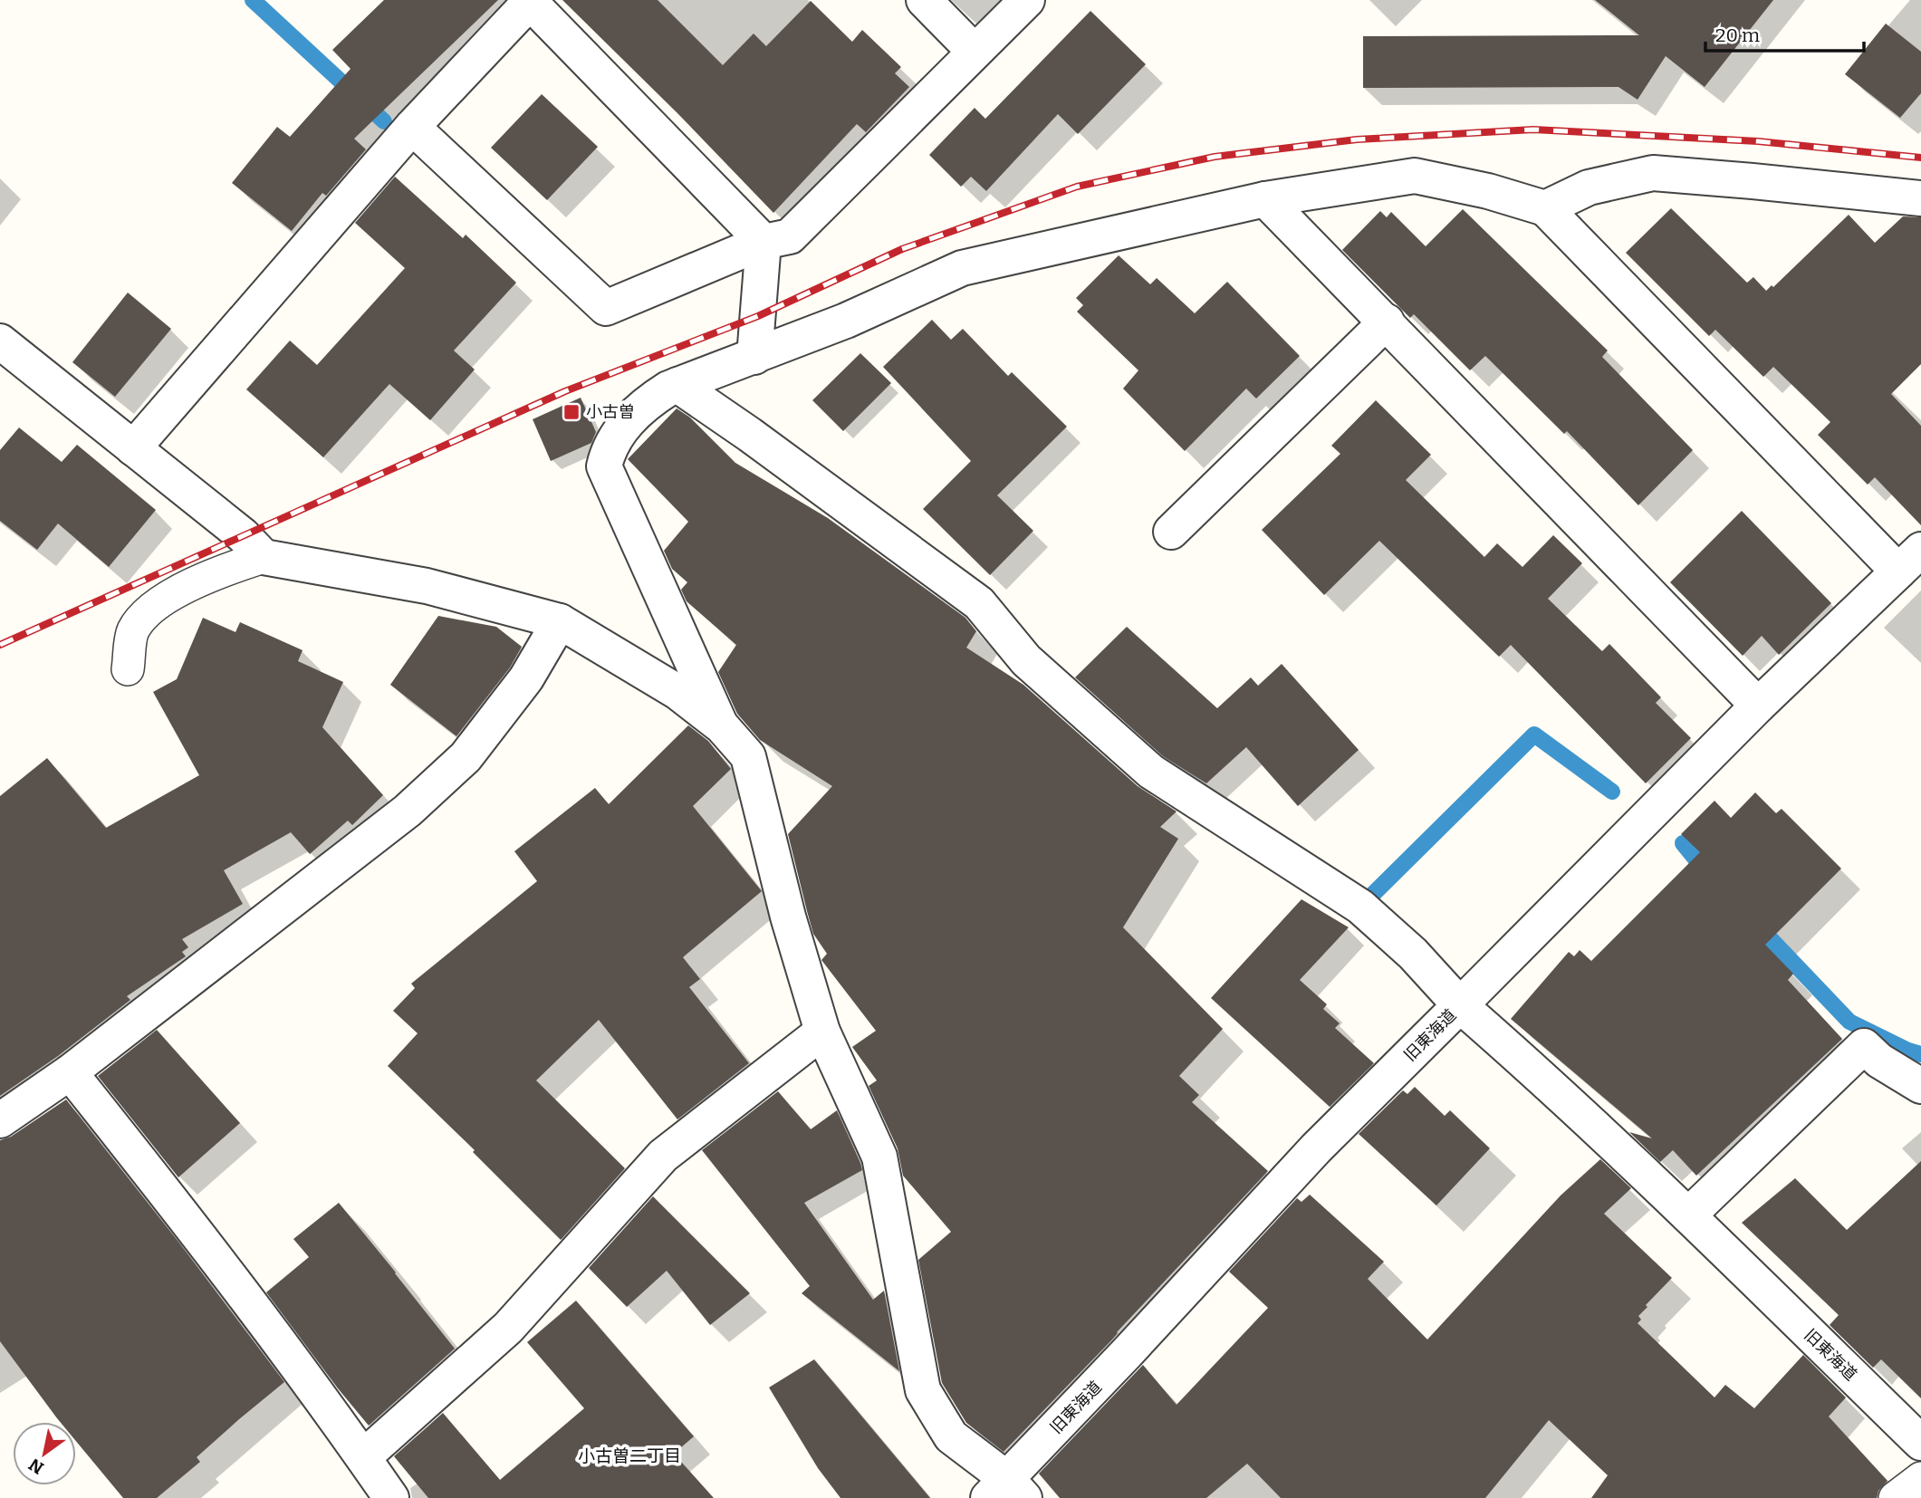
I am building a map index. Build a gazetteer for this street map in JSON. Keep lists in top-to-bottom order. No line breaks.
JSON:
{"streets":{"street":["旧東海道"]},"districts":["小古曽二丁目"],"places":{"transit":["小古曽"]},"scale_bar":"20 m","north":"bottom left"}
